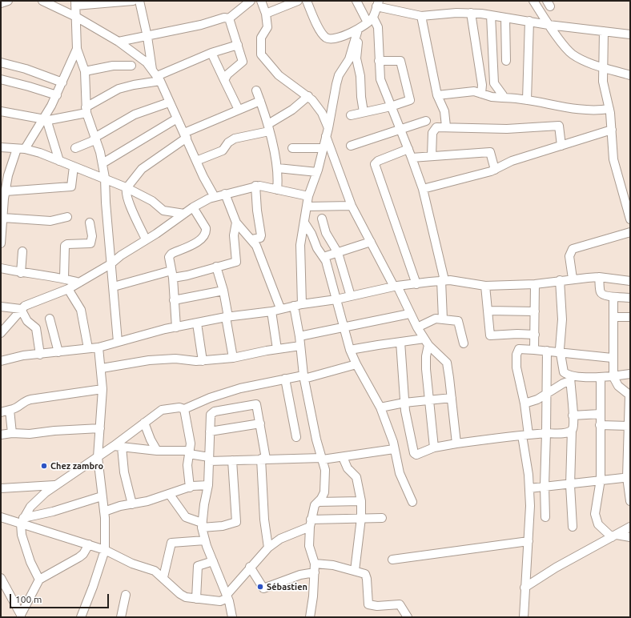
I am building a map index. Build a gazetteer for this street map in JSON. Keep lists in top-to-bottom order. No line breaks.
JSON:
{"places":["Chez zambro","Sébastien"],"scale_bar":"100 m"}
